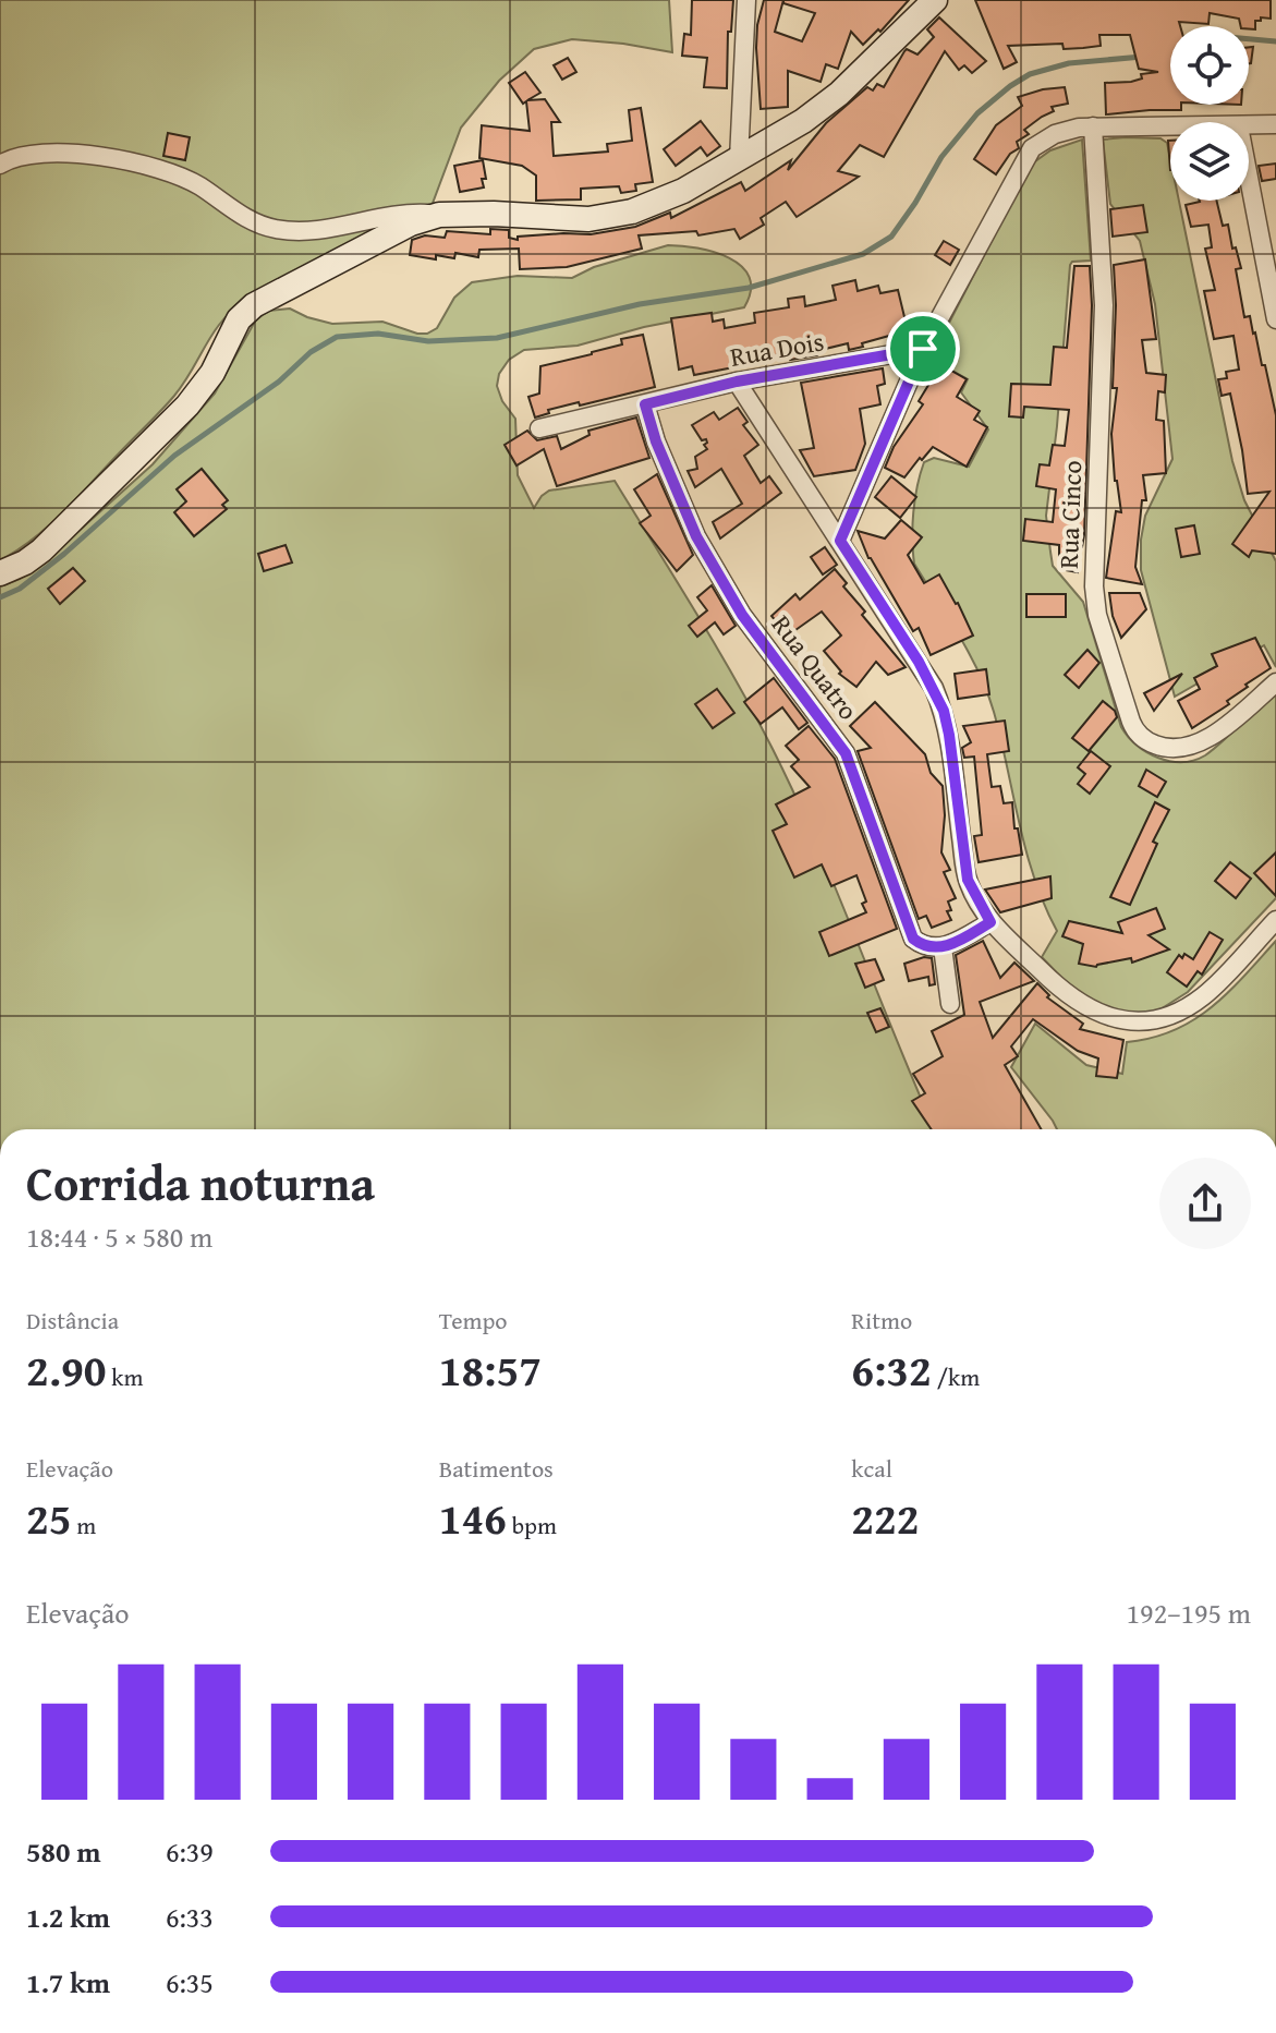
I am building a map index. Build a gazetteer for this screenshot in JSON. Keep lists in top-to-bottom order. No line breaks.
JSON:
{"streets":{"street":["Rua Dois","Rua Cinco","Rua Quatro"]},"crossings":[["Rua Dois","Rua Quatro"]],"page":{"heading":["Corrida noturna","18:44 · 5 × 580 m"],"stats":[["Distância","2.90 km"],["Tempo","18:57"],["Ritmo","6:32 /km"],["Elevação","25 m"],["Batimentos","146 bpm"],["kcal","222"]],"chart":["Elevação","192–195 m"],"list":[{"name":"580 m","note":"6:39"},{"name":"1.2 km","note":"6:33"},{"name":"1.7 km","note":"6:35"}]}}
